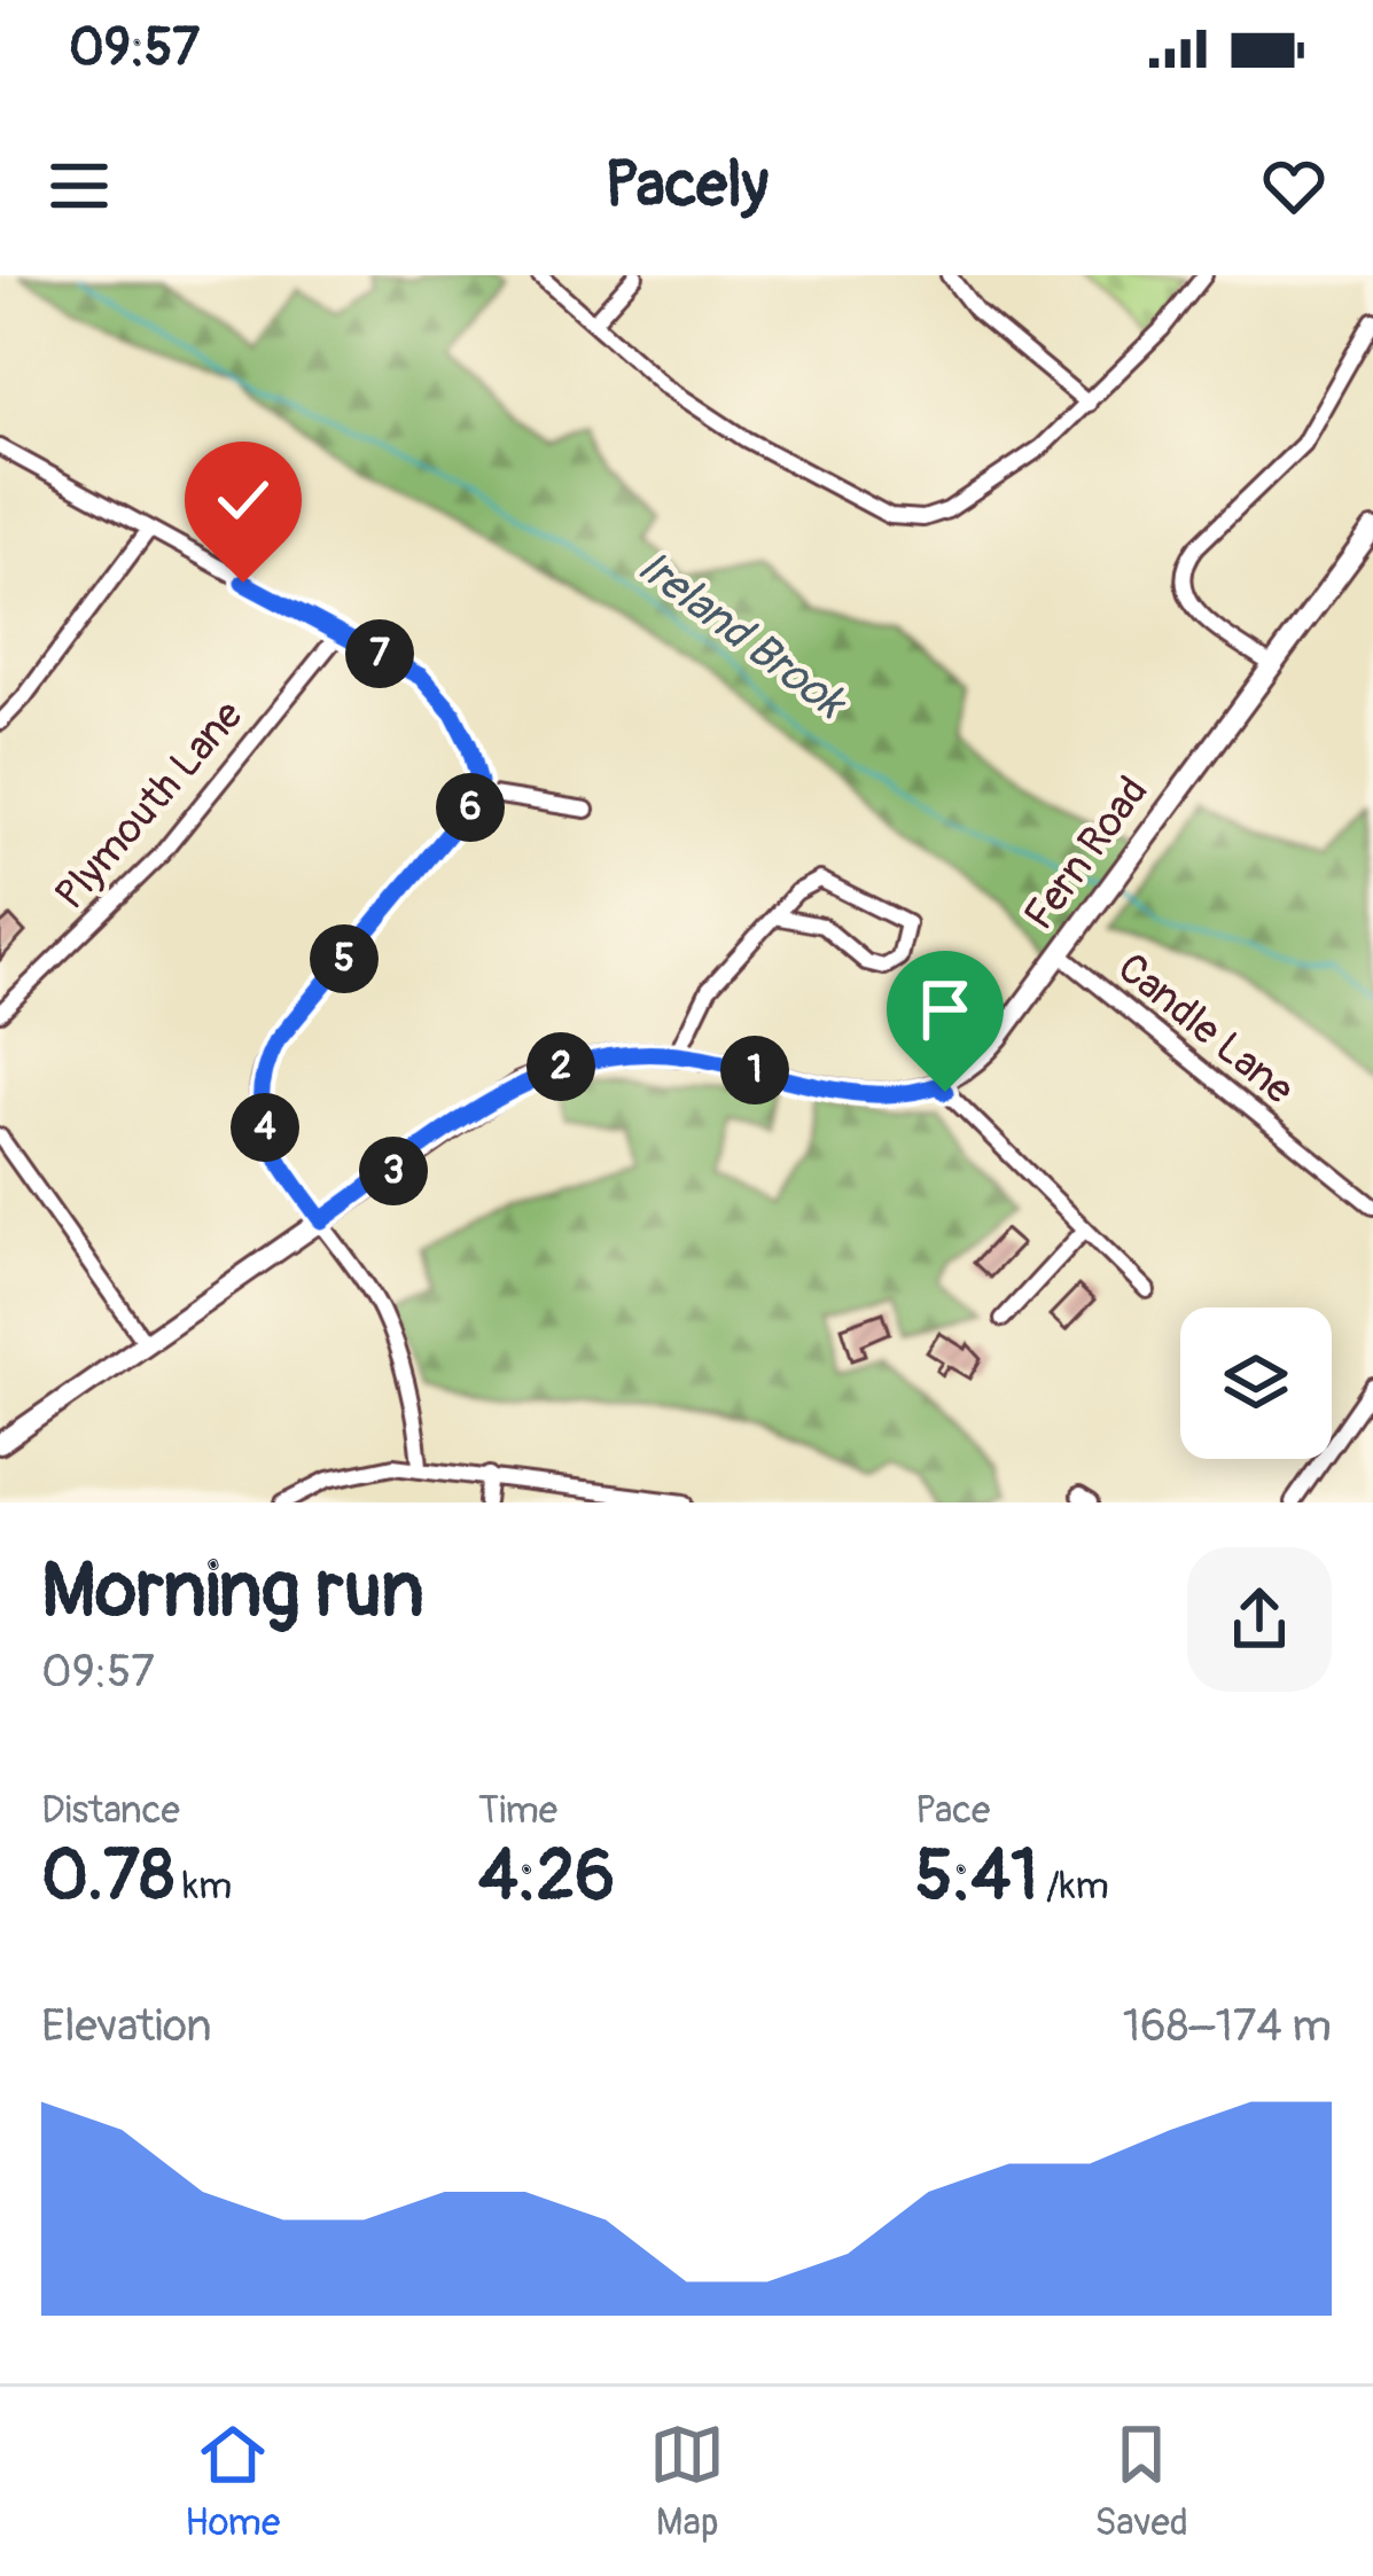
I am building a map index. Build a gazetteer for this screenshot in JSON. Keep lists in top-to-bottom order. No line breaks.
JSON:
{"streets":{"street":["Plymouth Lane","Fern Road","Candle Lane"]},"crossings":[["Fern Road","Candle Lane"]],"water":["Ireland Brook"],"page":{"status":"09:57","header":"Pacely","pins":["7","6","5","2","1","4","3"],"heading":["Morning run","09:57"],"stats":[["Distance","0.78 km"],["Time","4:26"],["Pace","5:41 /km"]],"chart":["Elevation","168–174 m"],"tabs":["Home","Map","Saved"]}}
